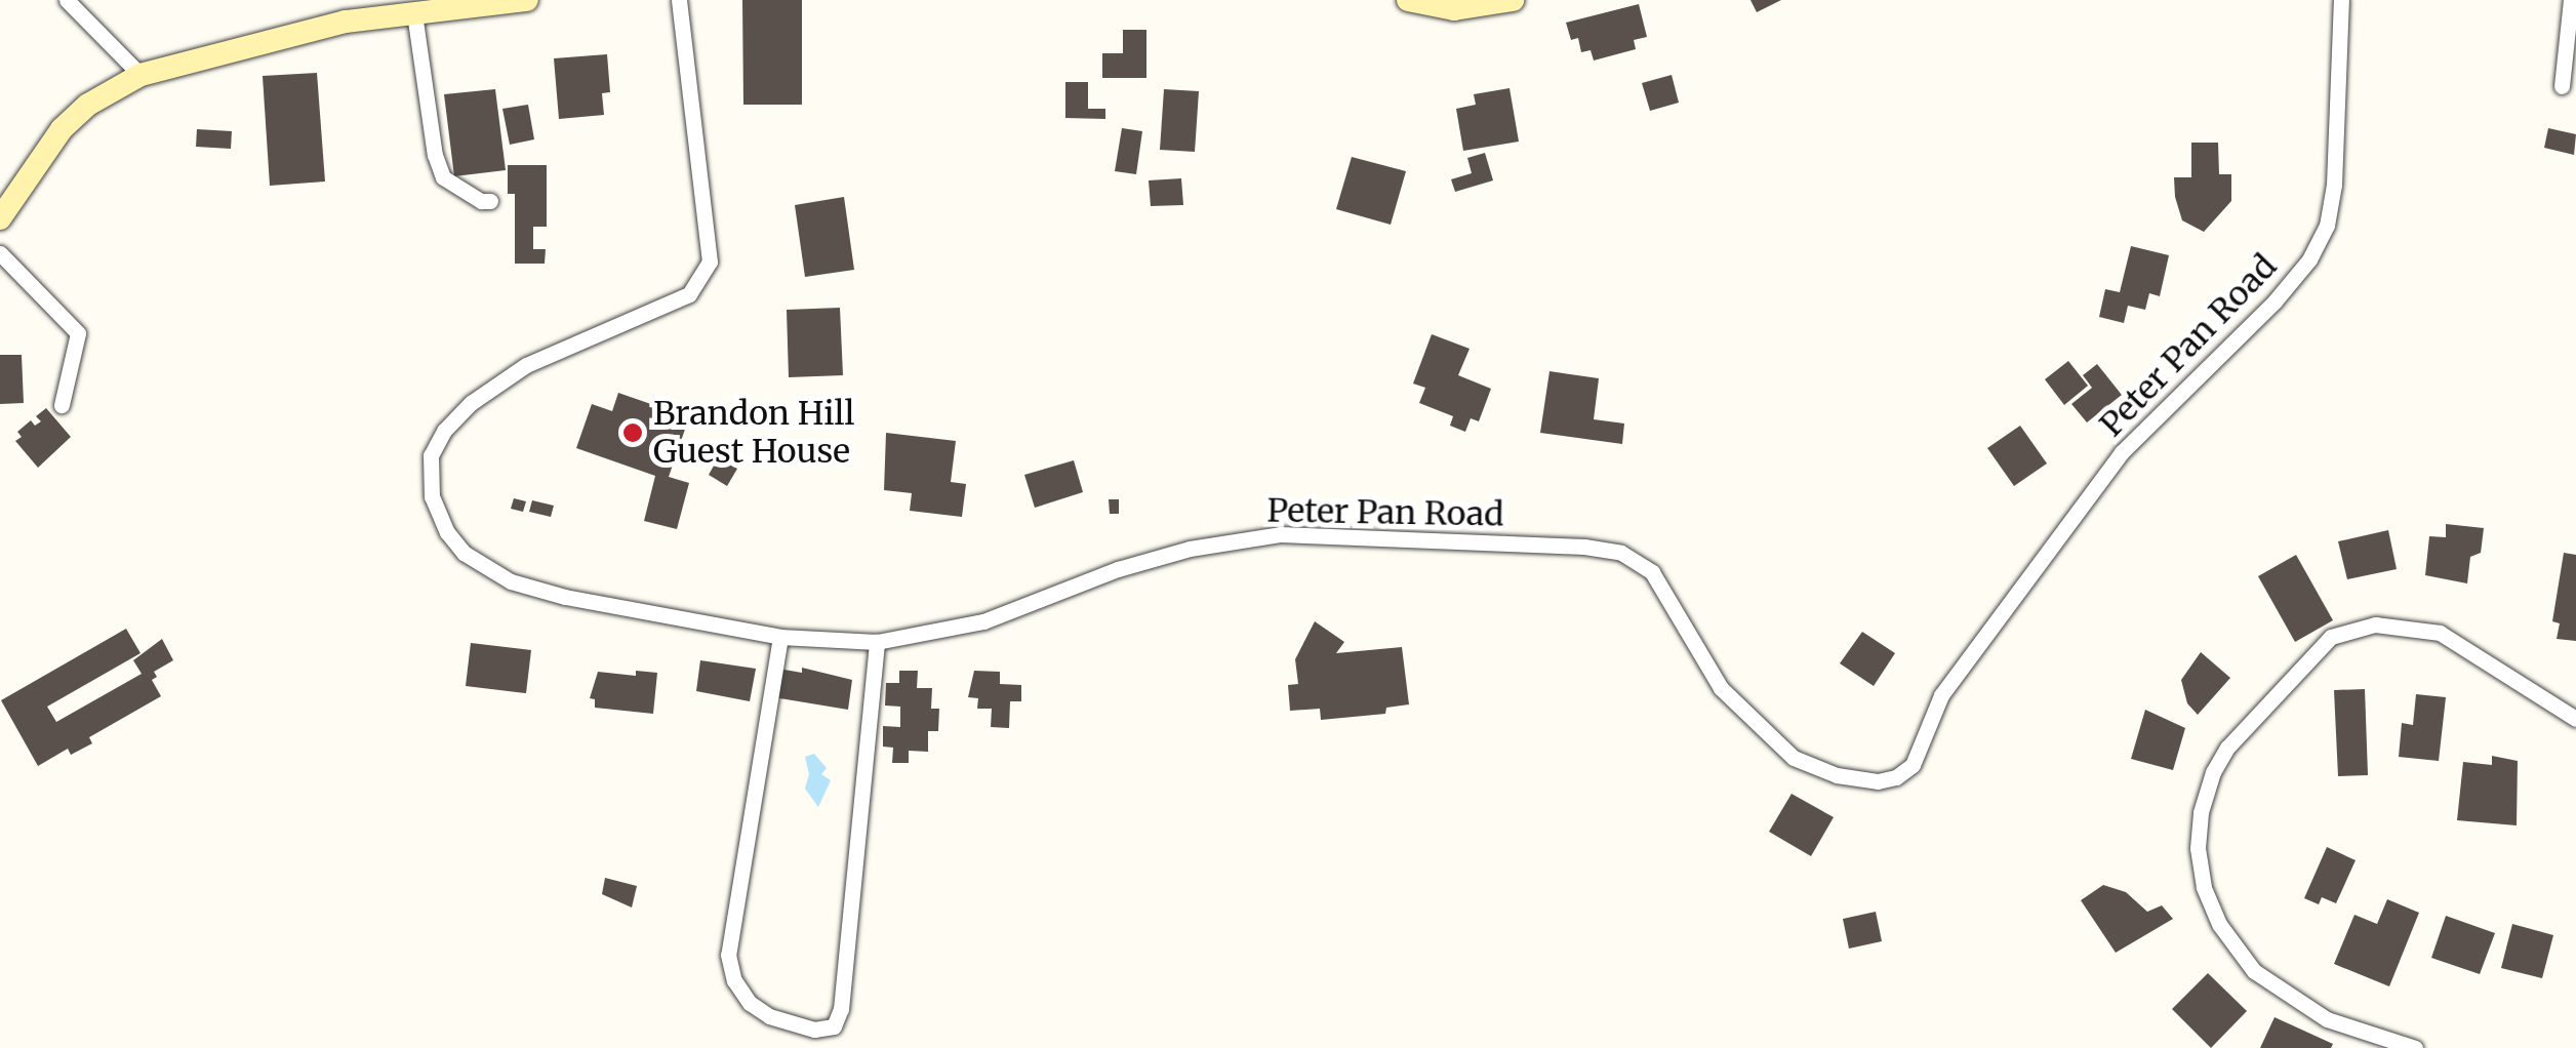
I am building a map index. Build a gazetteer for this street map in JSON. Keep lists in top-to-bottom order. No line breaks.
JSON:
{"streets":{"street":["Peter Pan Road"]},"places":["Brandon Hill Guest House"]}
